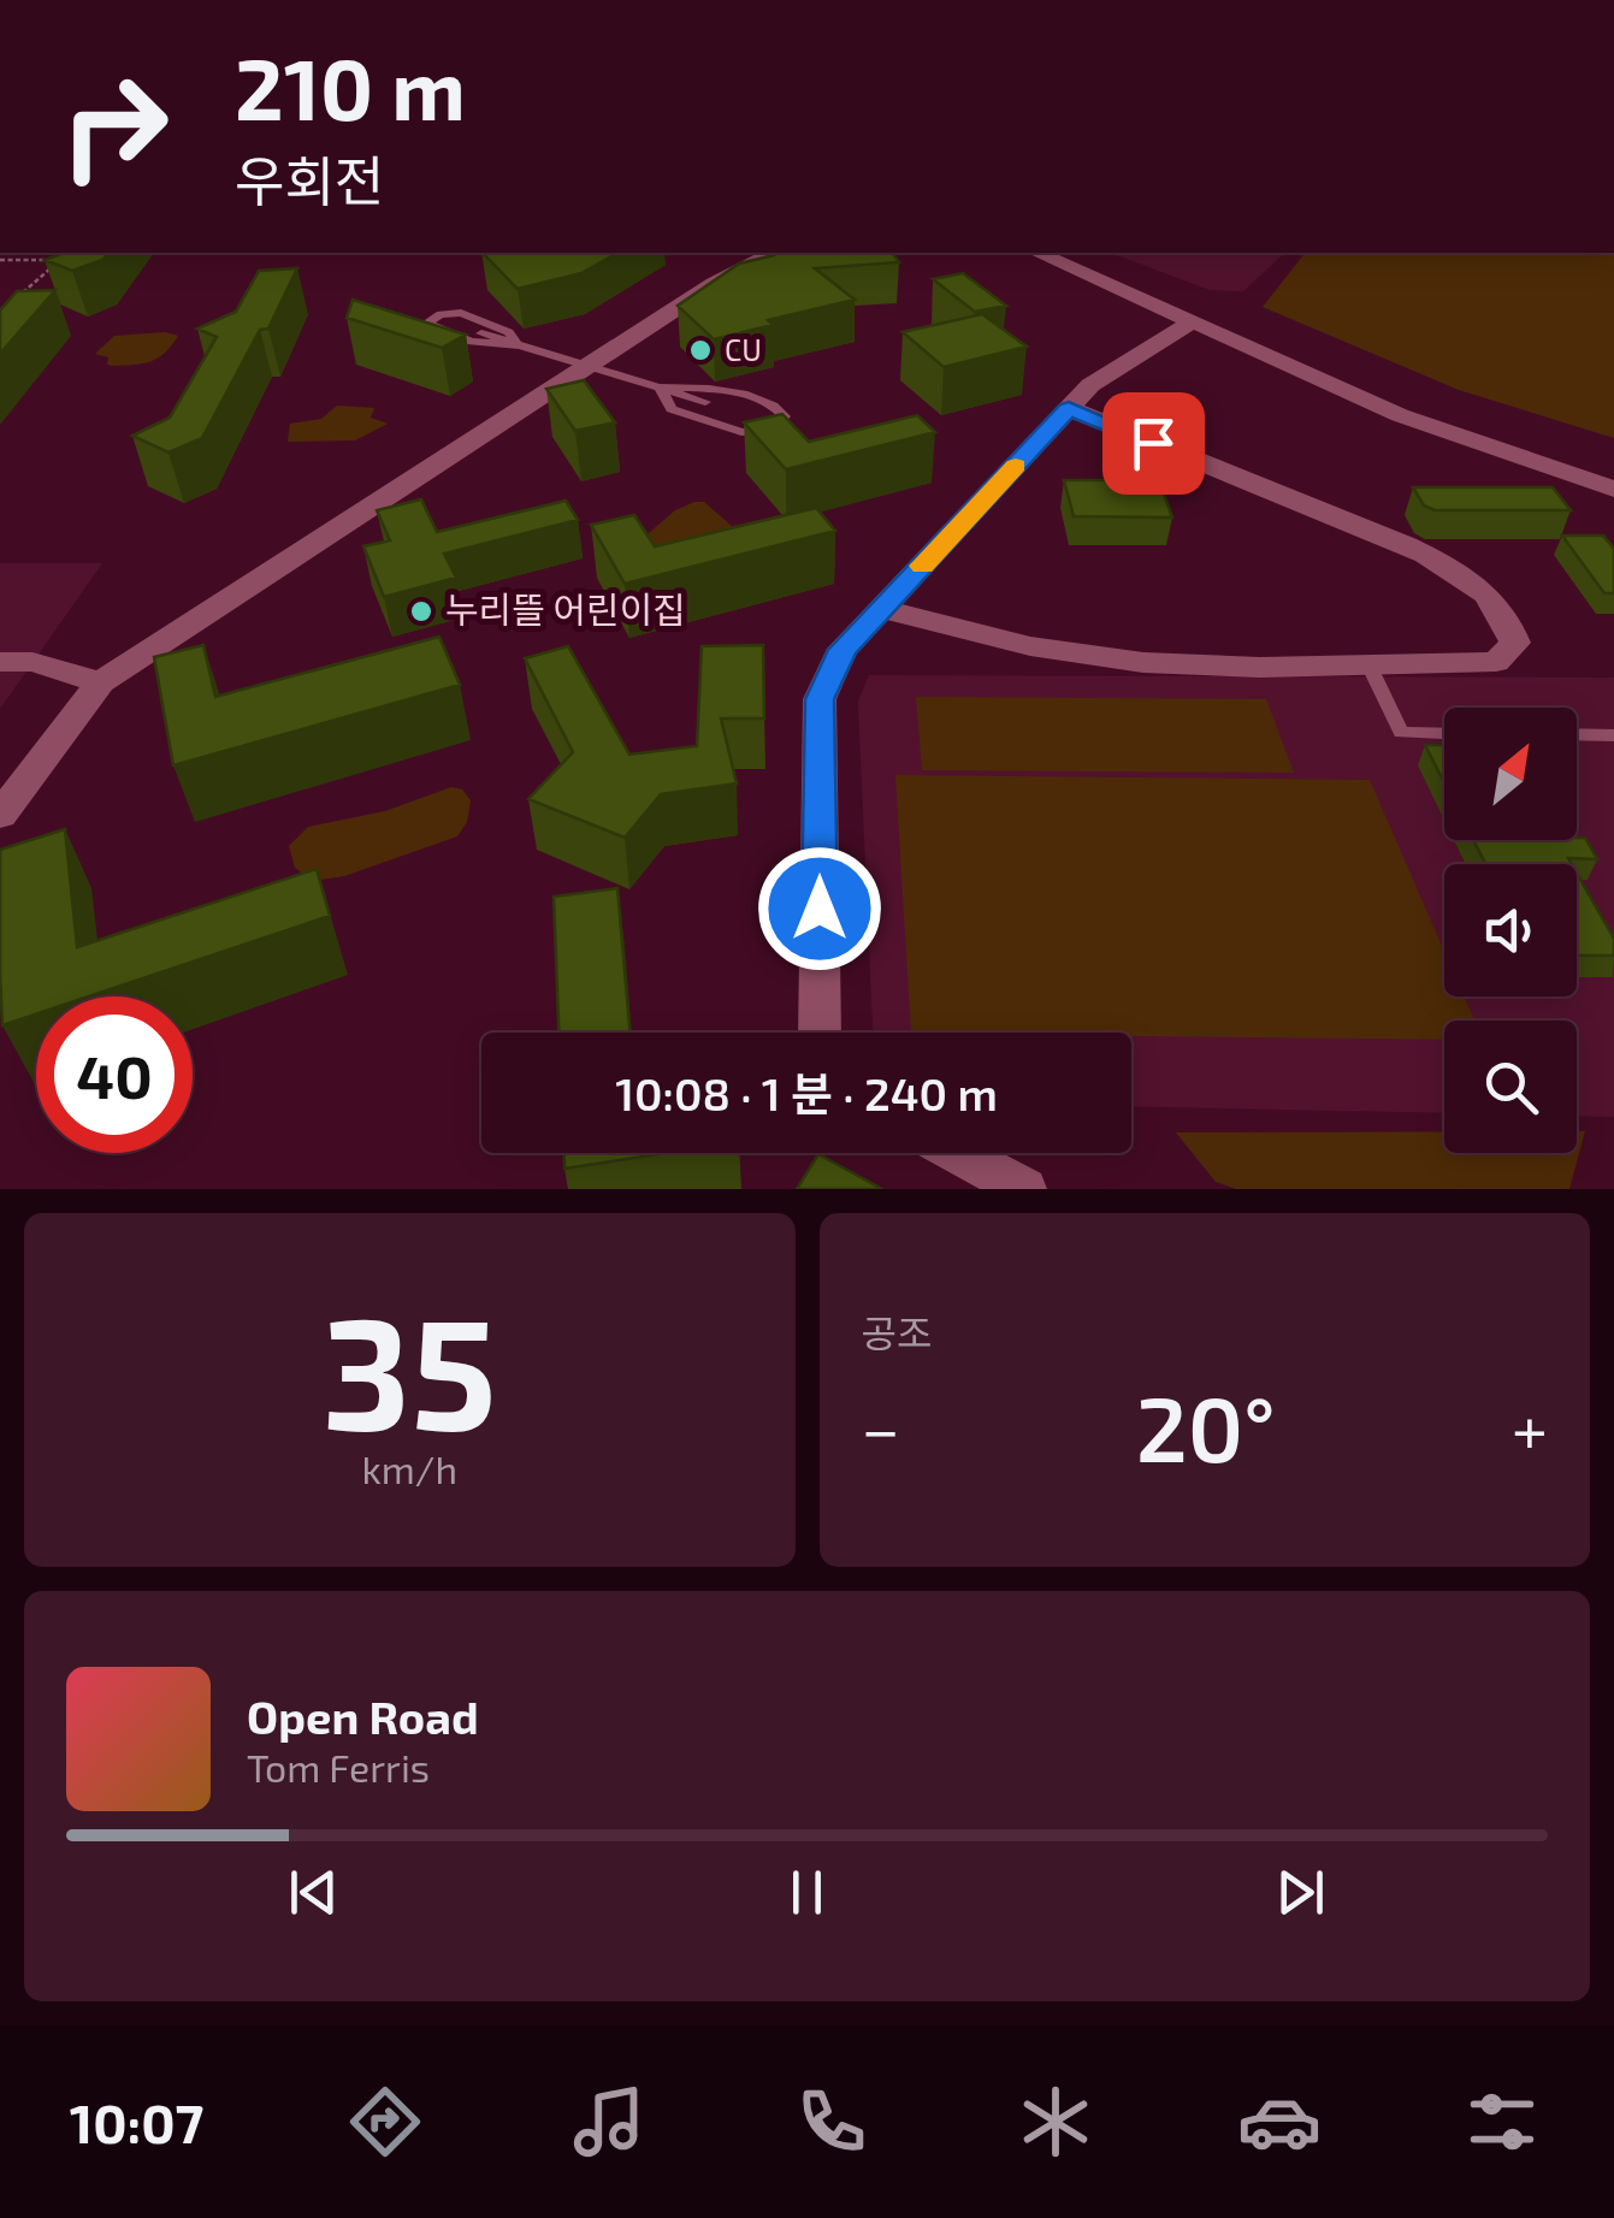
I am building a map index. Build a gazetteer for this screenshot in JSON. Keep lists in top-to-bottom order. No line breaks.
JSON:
{"places":["CU","누리뜰 어린이집"],"north":"top right","page":{"turn":["210 m","우회전"],"limit":"40","trip":"10:08 · 1 분 · 240 m","tile":[["35","km/h"],"공조"],"heat":["−","20°","+"],"song":["Open Road","Tom Ferris"],"tabs":"10:07"}}
